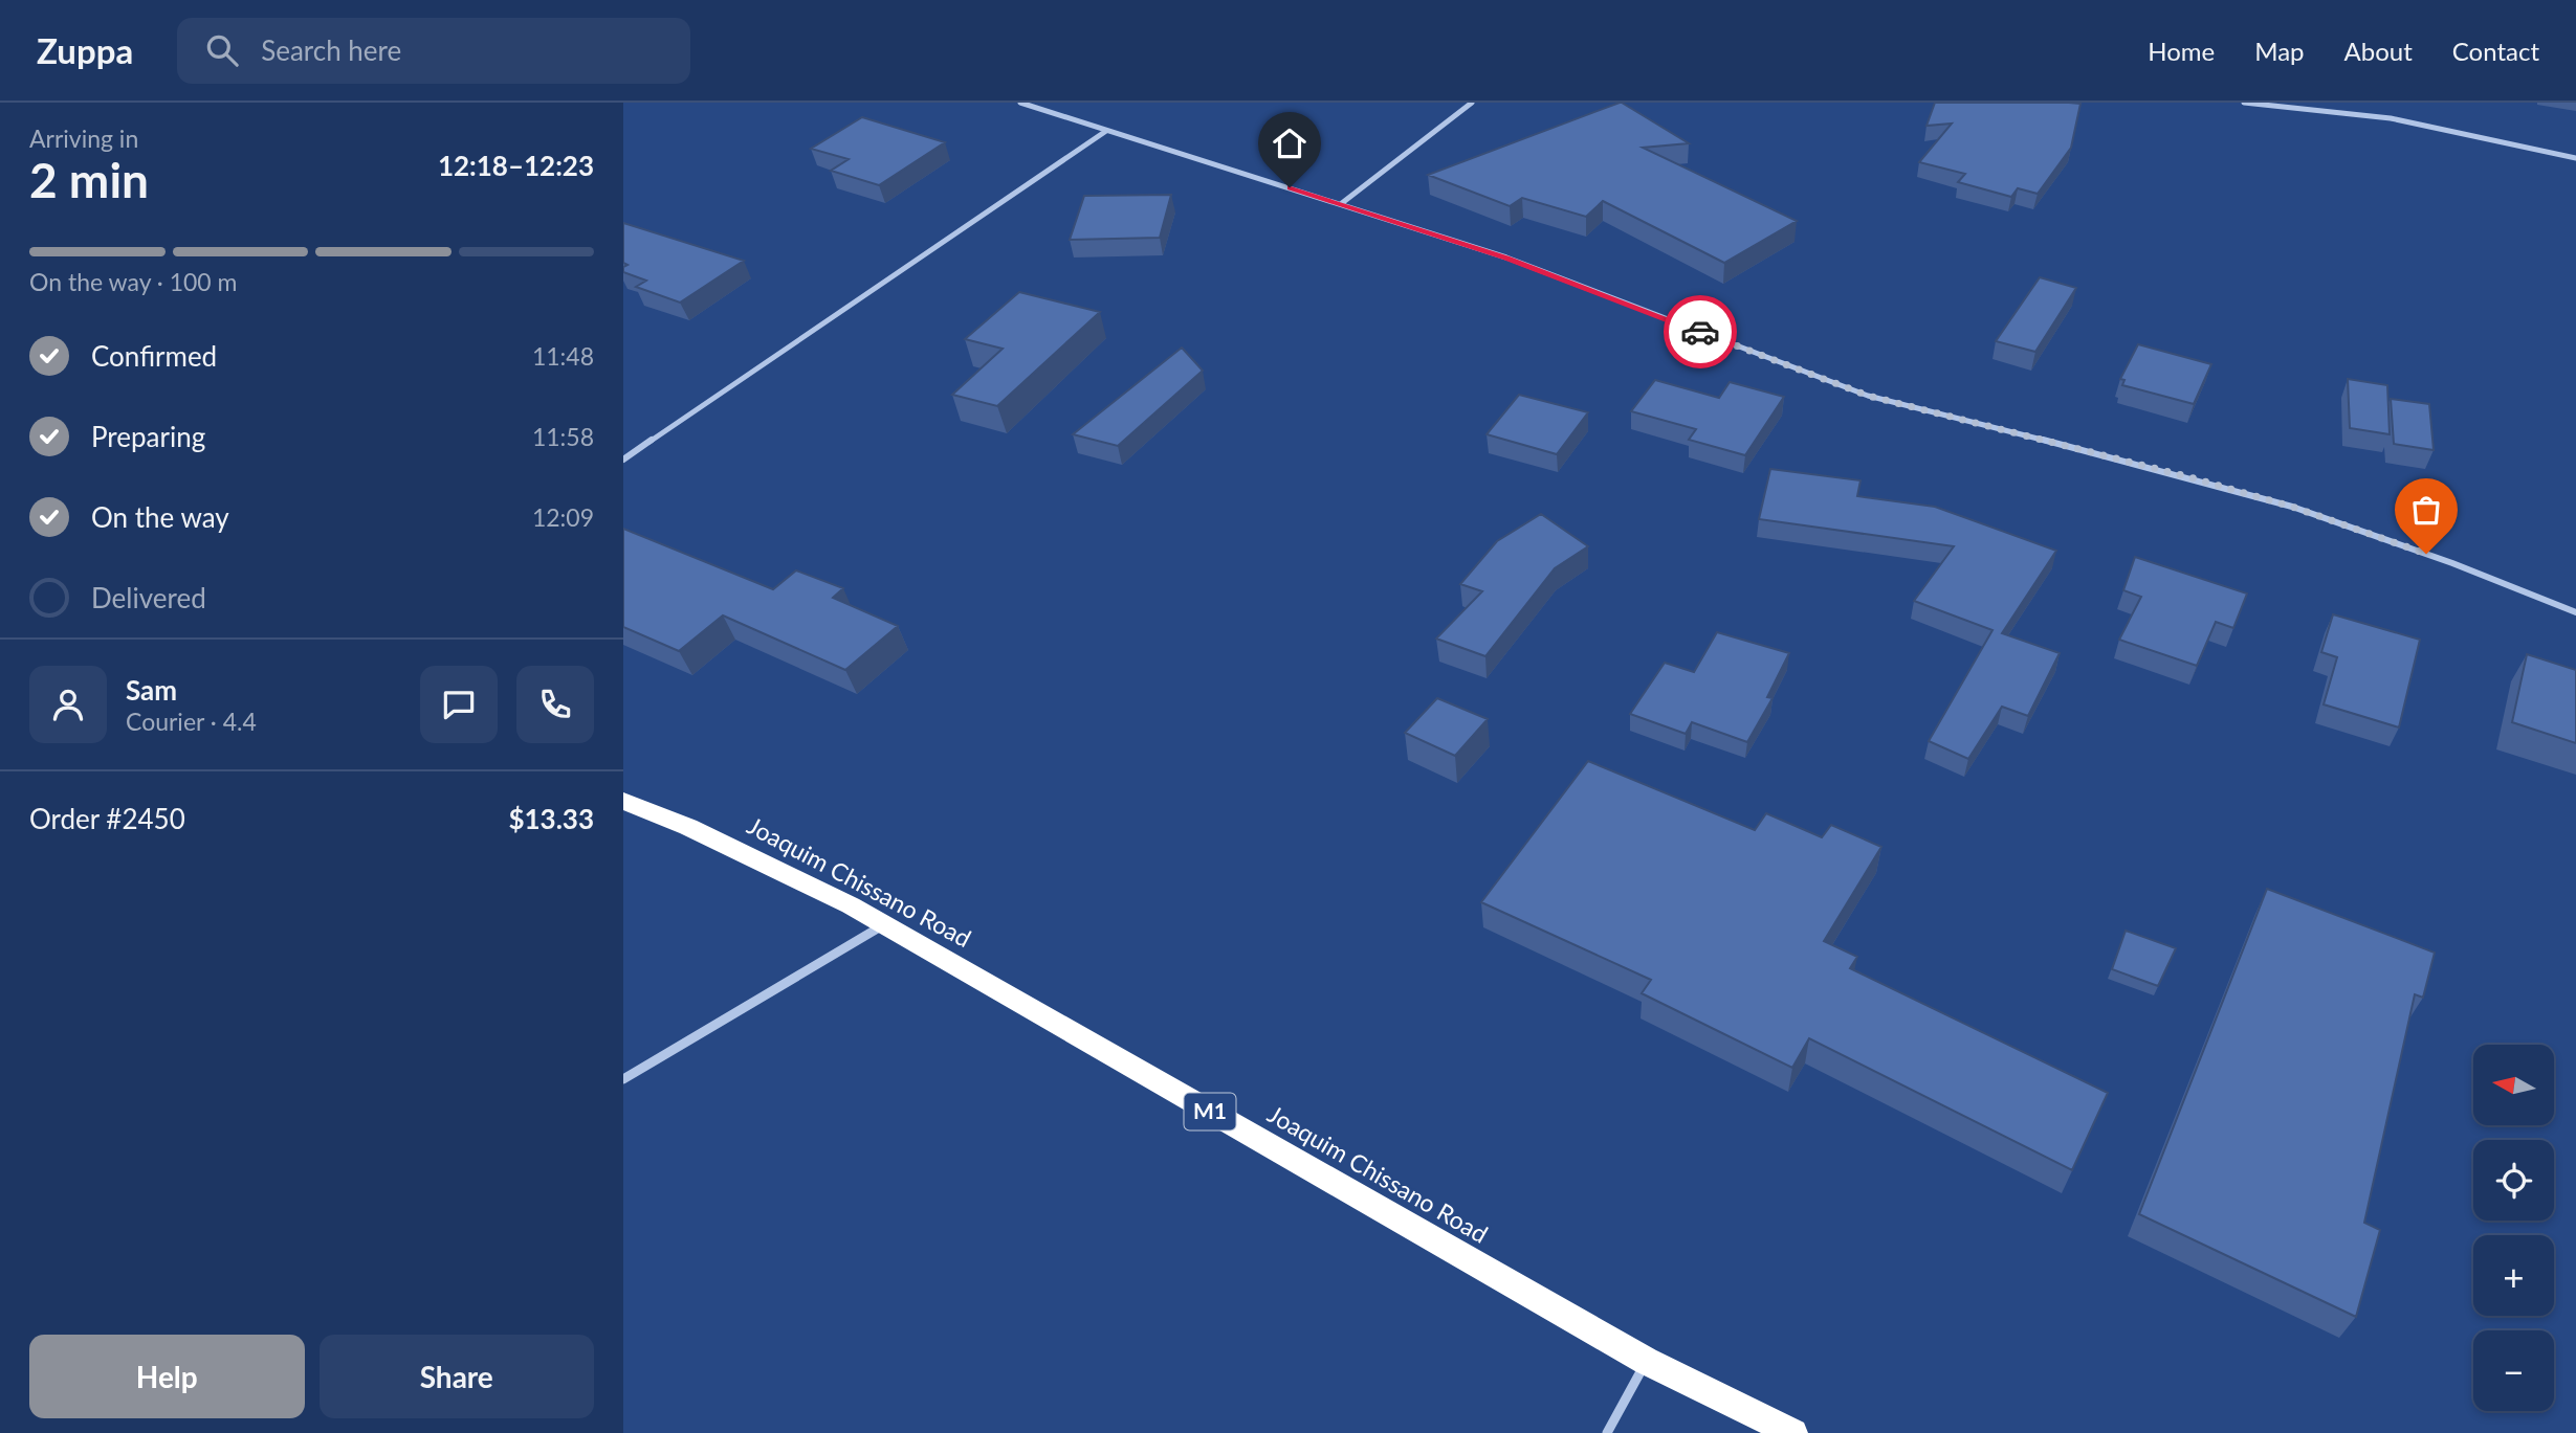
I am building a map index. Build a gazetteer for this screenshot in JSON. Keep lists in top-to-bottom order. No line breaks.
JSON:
{"streets":{"highway":["Joaquim Chissano Road","M1"]},"north":"left","page":{"header":"Zuppa","search":"Search here","nav":["Home","Map","About","Contact"],"heading":["2 min","Arriving in","12:18–12:23"],"panel":["Sam","Courier · 4.4","Order #2450","$13.33"],"bar":"On the way · 100 m","list":[["Confirmed","11:48"],["Preparing","11:58"],["On the way","12:09"],"Delivered"],"map_buttons":["+","−"],"buttons":["Help","Share"]}}
